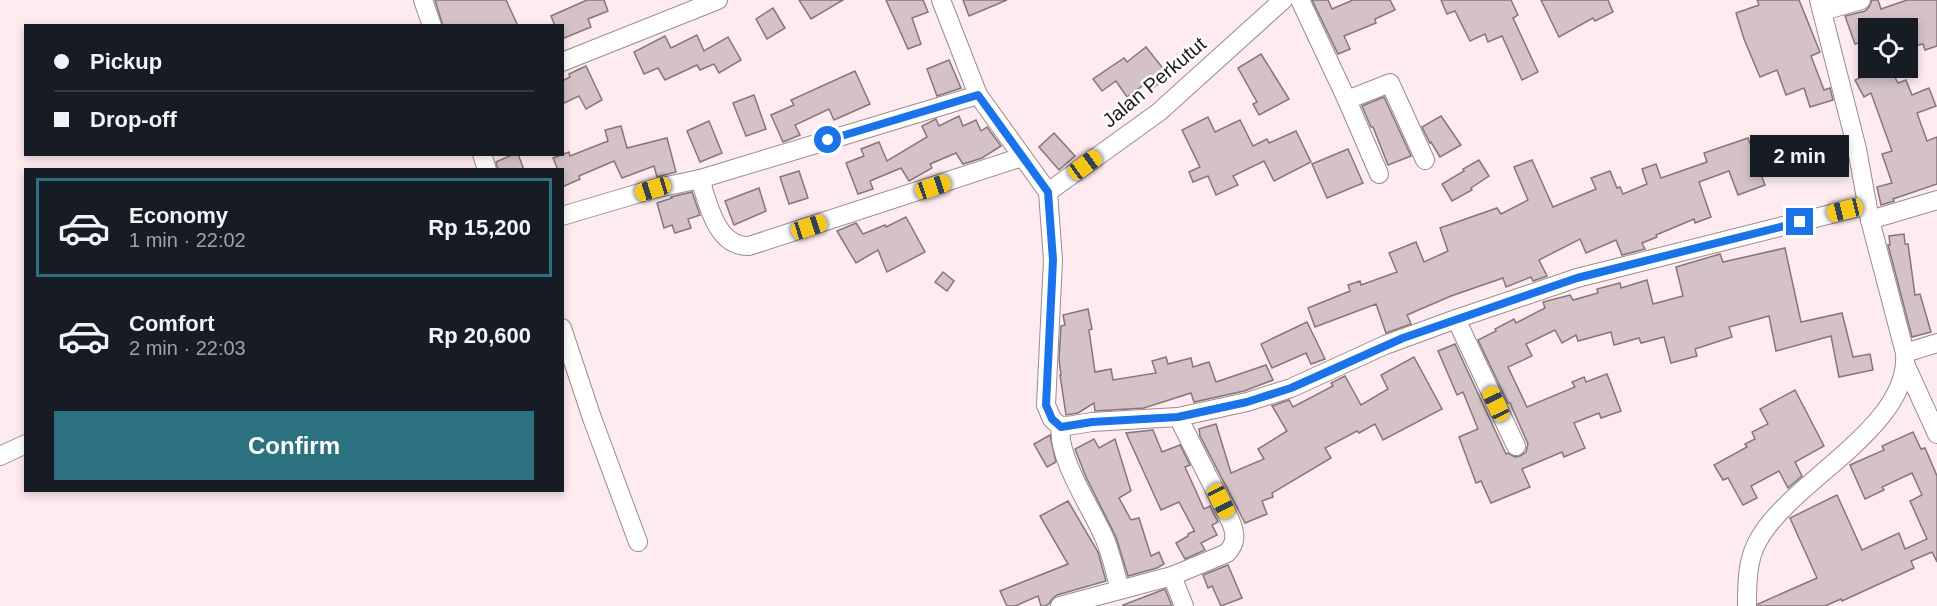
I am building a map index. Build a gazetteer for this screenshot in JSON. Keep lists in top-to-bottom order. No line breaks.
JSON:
{"streets":{"street":["Jalan Perkutut"]},"page":{"banner":["Pickup","Drop-off"],"bubble":"2 min","list":[{"name":"Economy","note":"1 min · 22:02","value":"Rp 15,200"},{"name":"Comfort","note":"2 min · 22:03","value":"Rp 20,600"}],"buttons":"Confirm"}}
